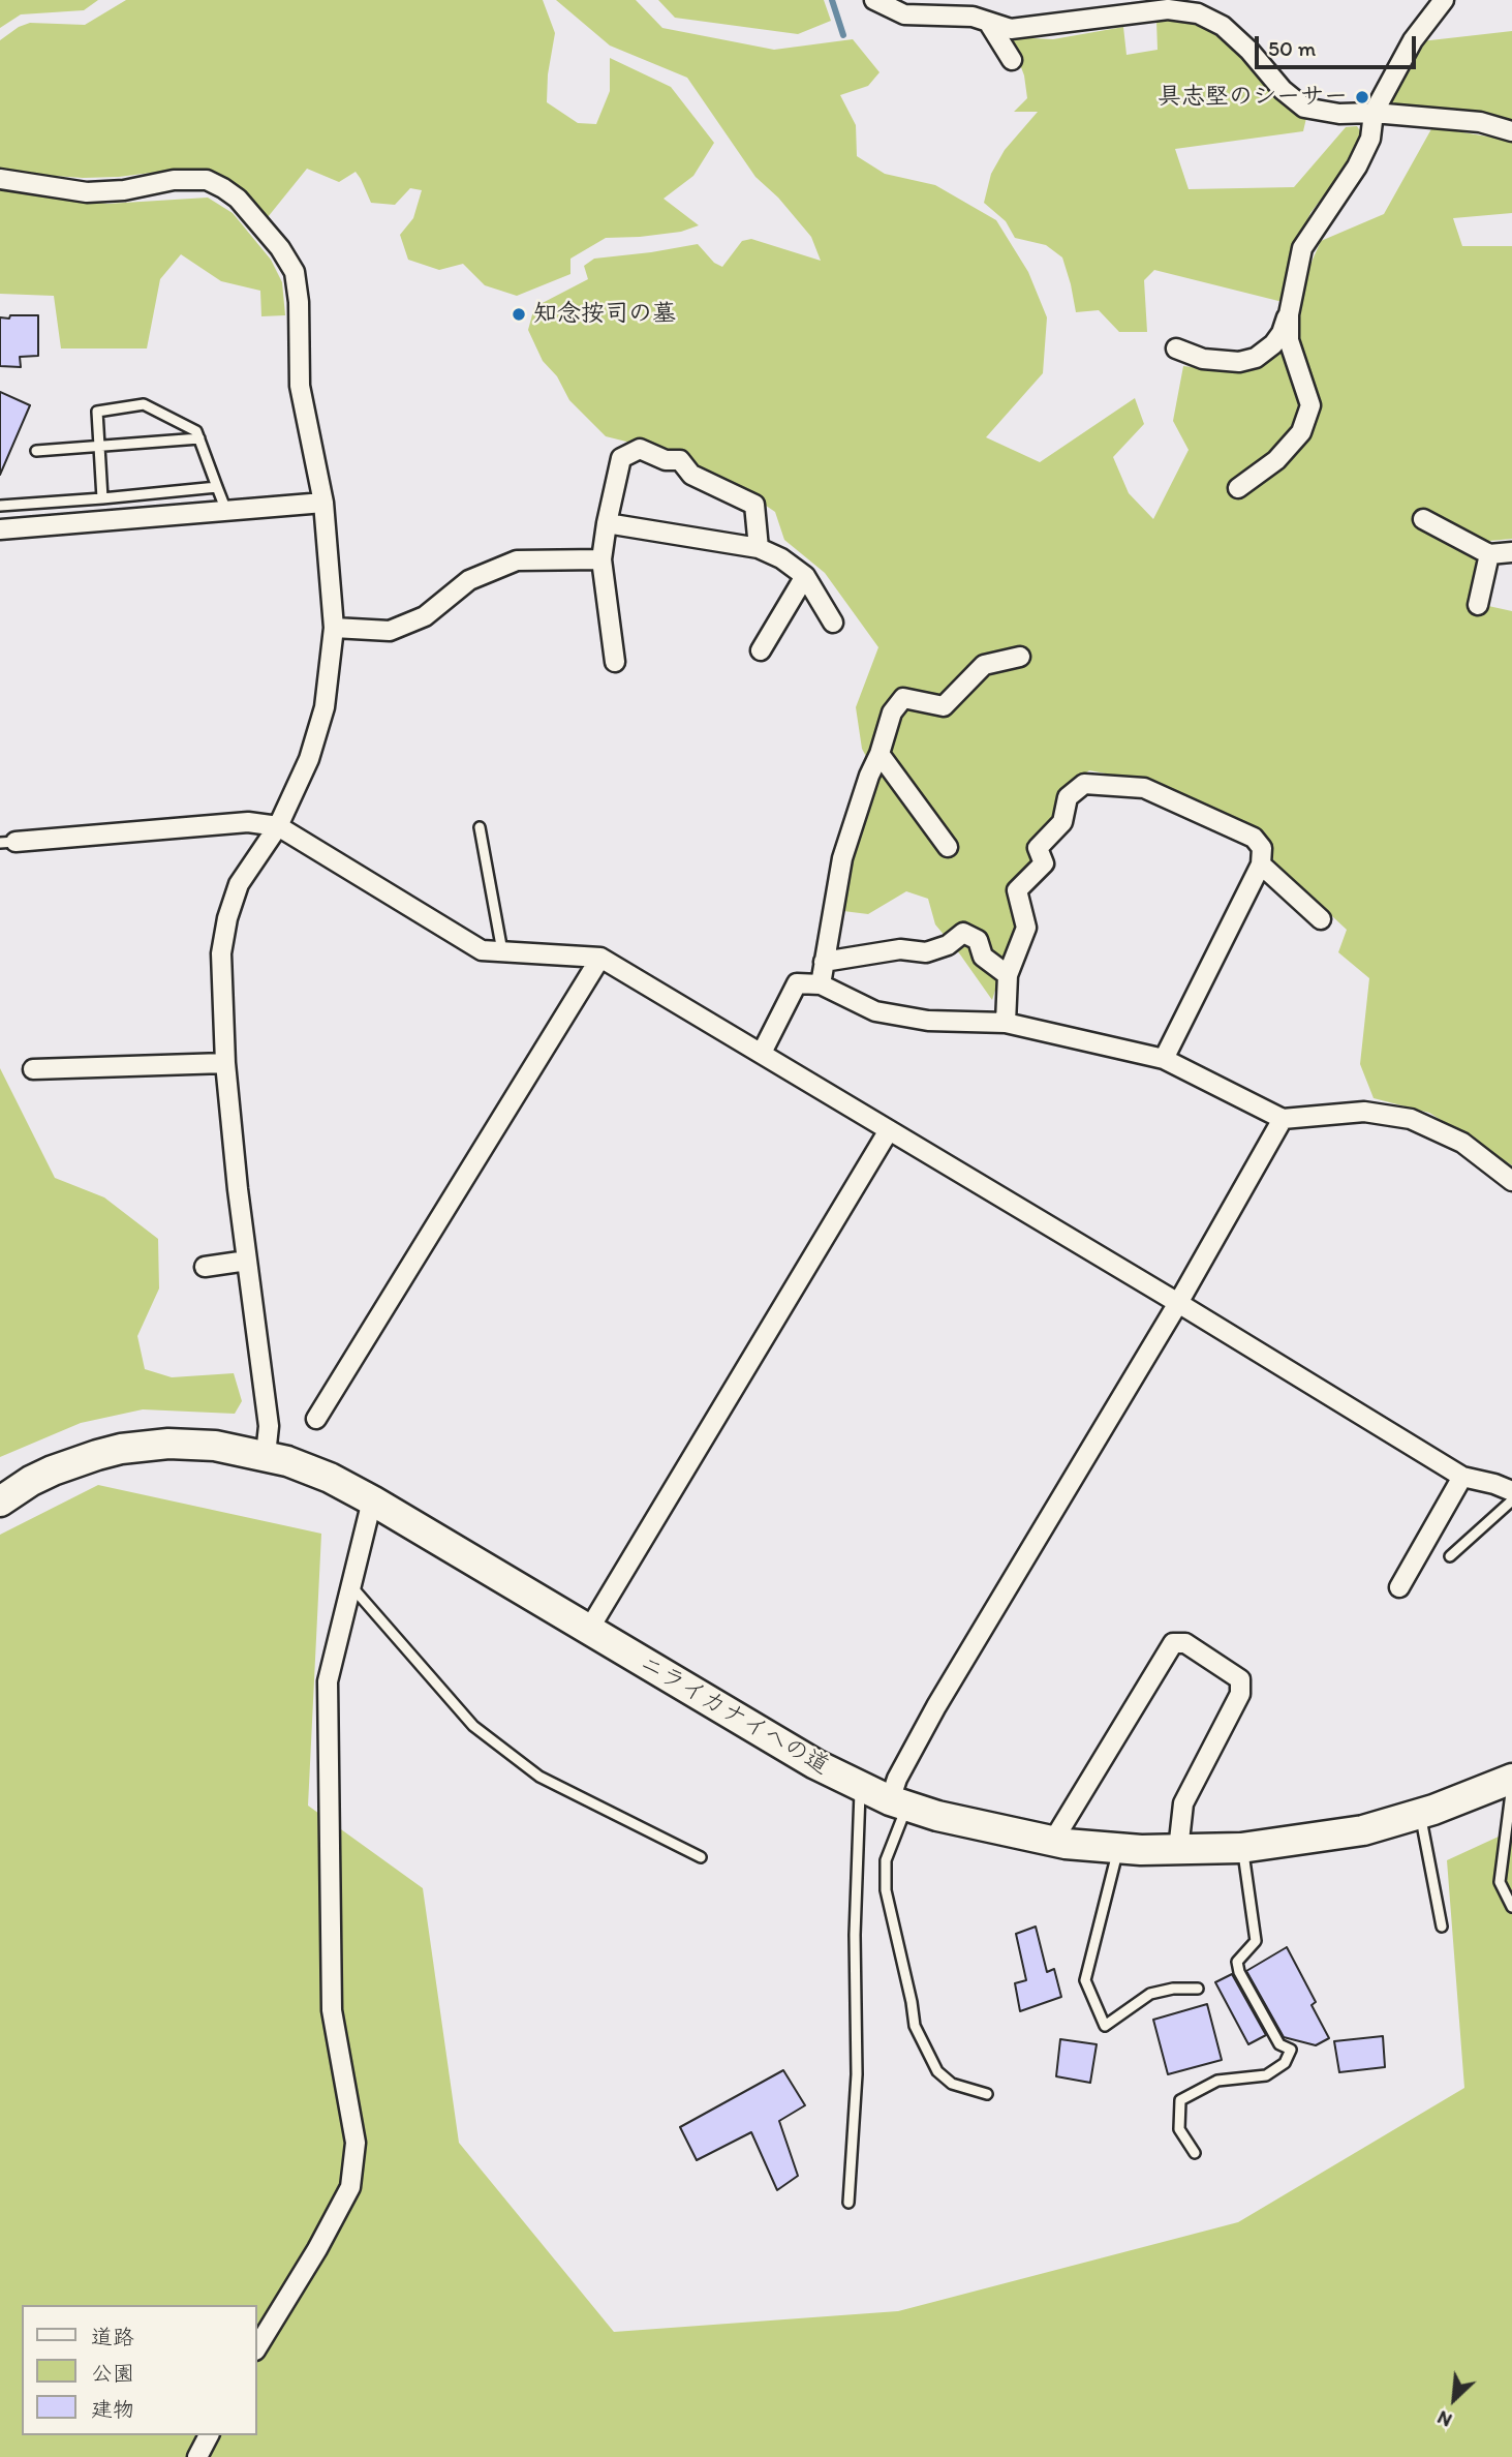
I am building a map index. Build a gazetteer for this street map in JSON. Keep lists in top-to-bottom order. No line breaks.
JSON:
{"streets":{"main road":["ニライカナイへの道"]},"places":["具志堅のシーサー","知念按司の墓"],"legend":["道路","公園","建物"],"scale_bar":"50 m","north":"bottom left"}
